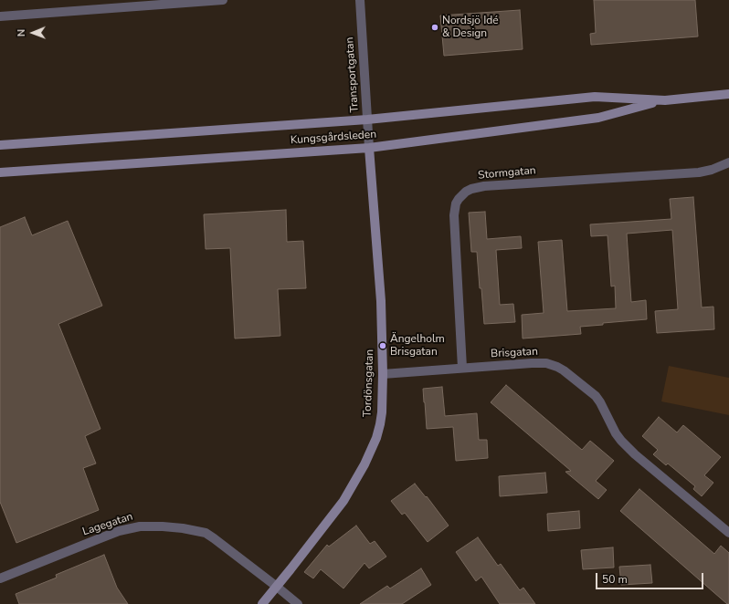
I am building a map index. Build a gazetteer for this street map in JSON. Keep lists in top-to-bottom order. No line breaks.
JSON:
{"streets":{"main road":["Kungsgårdsleden","Tordönsgatan"],"street":["Transportgatan","Stormgatan","Brisgatan","Lagegatan"]},"crossings":[["Transportgatan","Kungsgårdsleden"],["Transportgatan","Tordönsgatan"],["Kungsgårdsleden","Tordönsgatan"],["Stormgatan","Brisgatan"],["Brisgatan","Tordönsgatan"],["Tordönsgatan","Lagegatan"]],"places":["Nordsjö Idé & Design","Ängelholm Brisgatan"],"scale_bar":"50 m","north":"left"}
